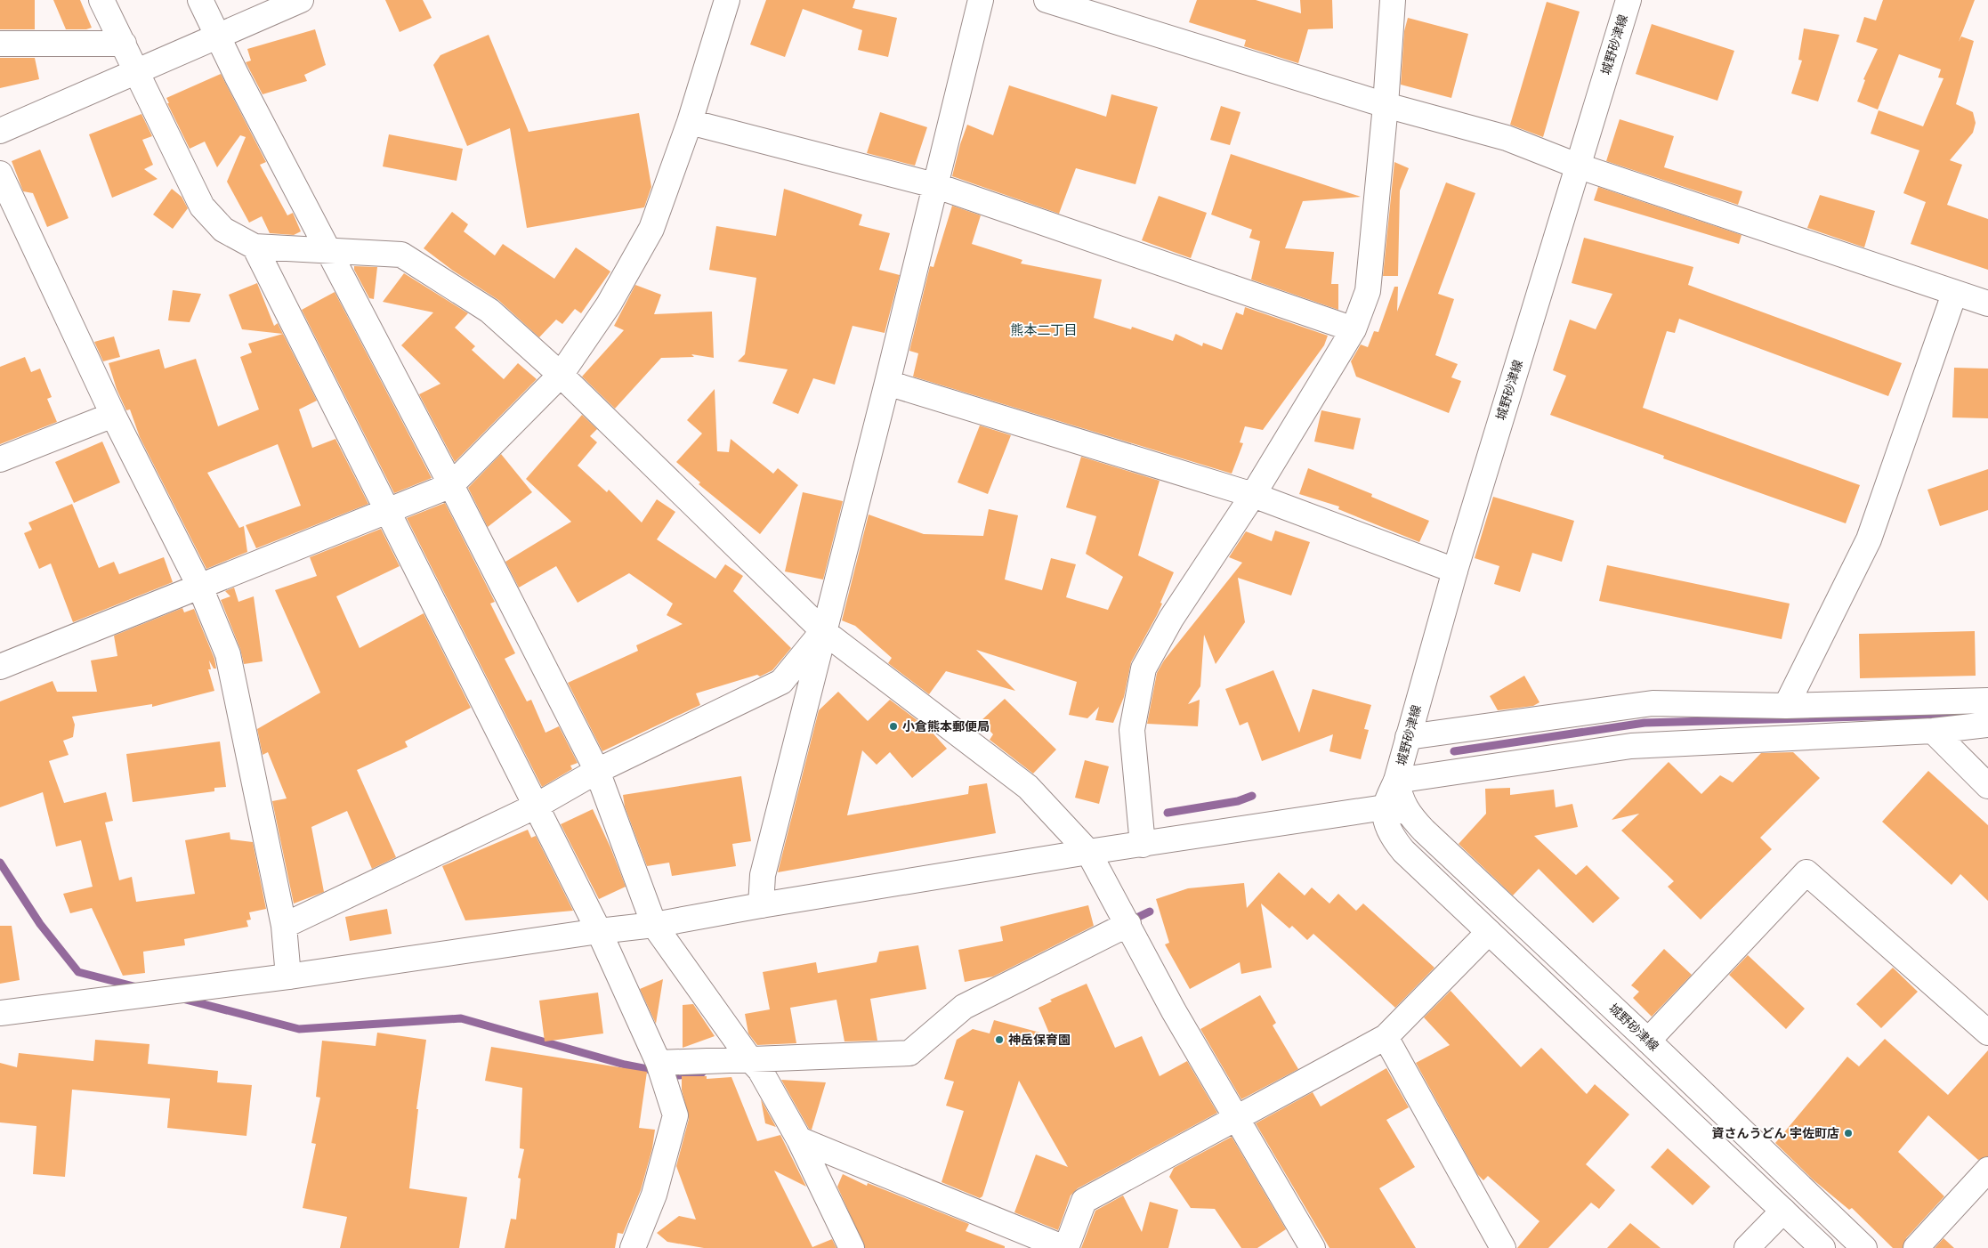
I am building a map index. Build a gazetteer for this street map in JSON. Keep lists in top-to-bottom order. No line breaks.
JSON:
{"streets":{"street":["城野砂津線"]},"districts":["熊本二丁目"],"places":["小倉熊本郵便局","神岳保育園","資さんうどん 宇佐町店"]}
